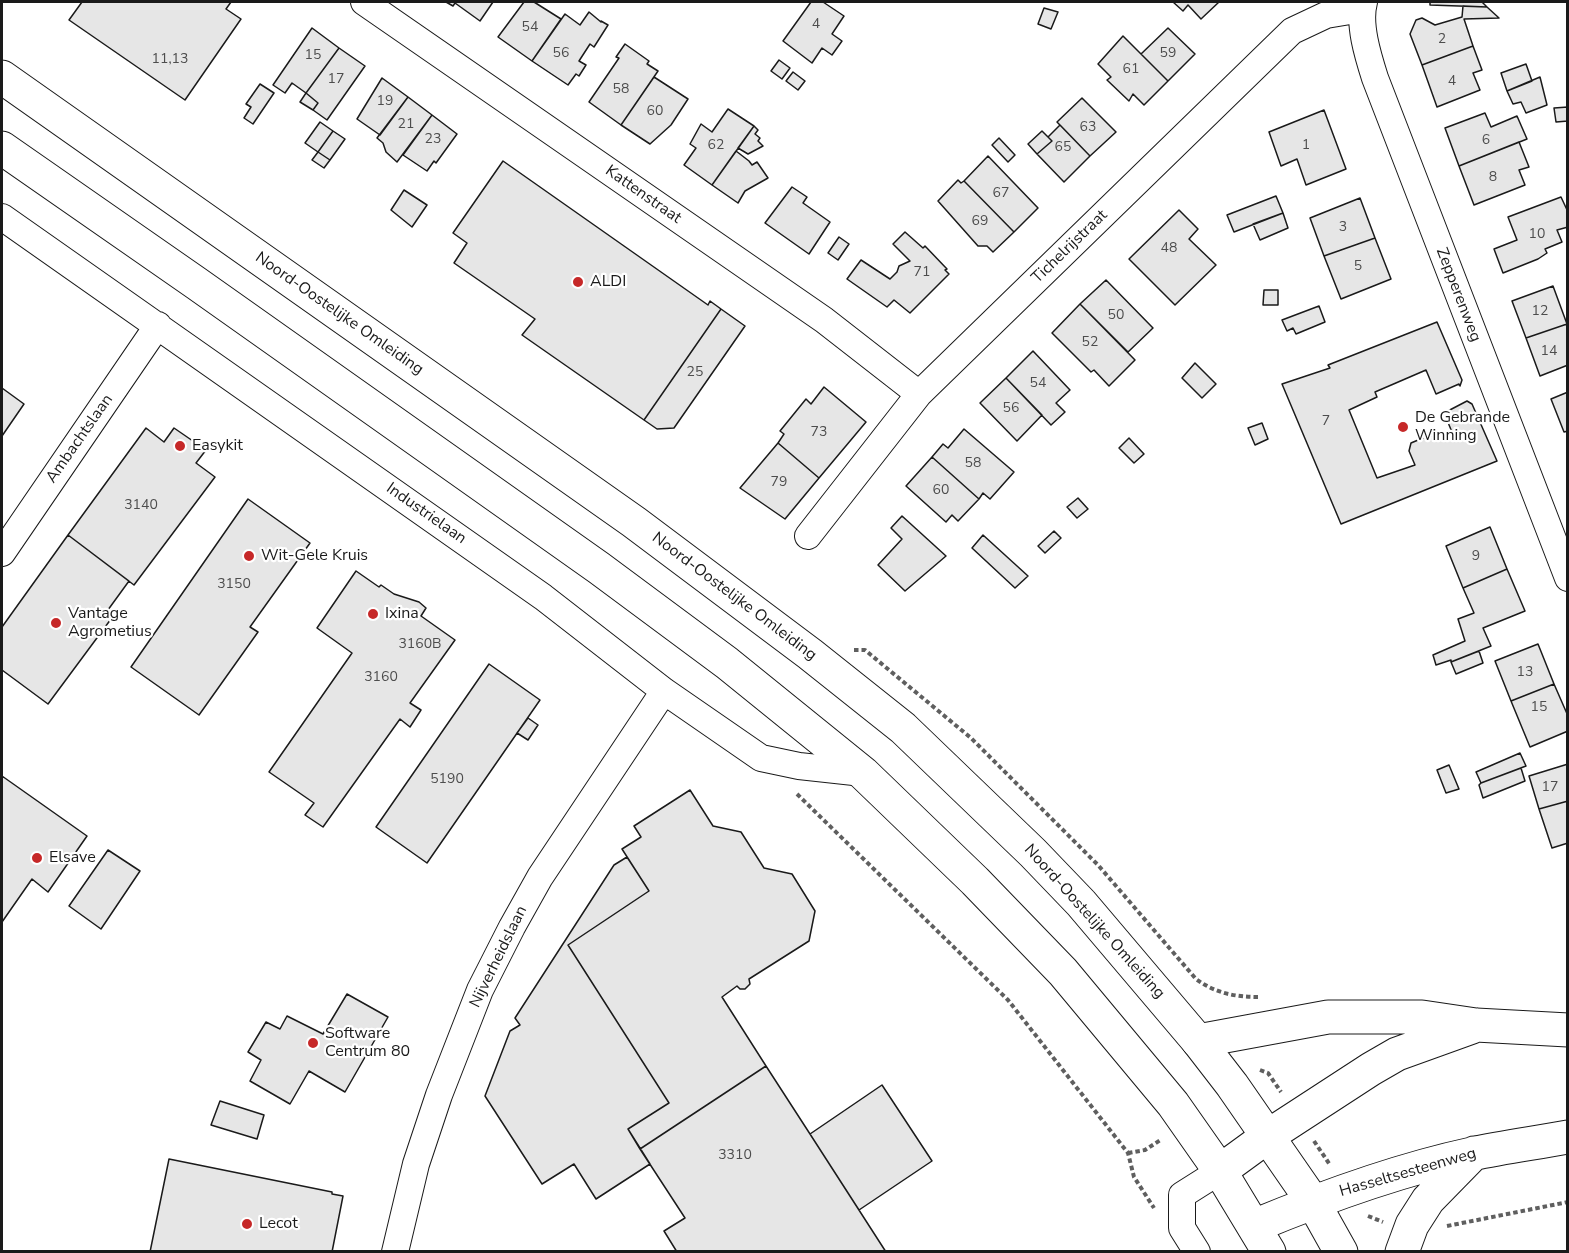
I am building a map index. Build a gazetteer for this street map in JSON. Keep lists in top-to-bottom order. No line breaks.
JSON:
{"streets":{"main road":["Noord-Oostelijke Omleiding","Hasseltsesteenweg"],"street":["Kattenstraat","Tichelrijstraat","Zepperenweg","Ambachtslaan","Industrielaan","Nijverheidslaan"]},"crossings":[["Kattenstraat","Tichelrijstraat"],["Tichelrijstraat","Zepperenweg"],["Noord-Oostelijke Omleiding","Hasseltsesteenweg"],["Ambachtslaan","Industrielaan"],["Industrielaan","Nijverheidslaan"]],"places":["ALDI","De Gebrande Winning","Easykit","Wit-Gele Kruis","Ixina","Vantage Agrometius","Elsave","Software Centrum 80","Lecot"],"house_numbers":["4","54","2","56","59","15","11,13","61","17","4","58","19","60","21","63","23","6","62","1","65","8","67","69","3","10","48","5","71","12","50","52","14","25","54","56","7","73","58","79","60","3140","9","3150","3160B","13","3160","15","5190","17","3310"]}
